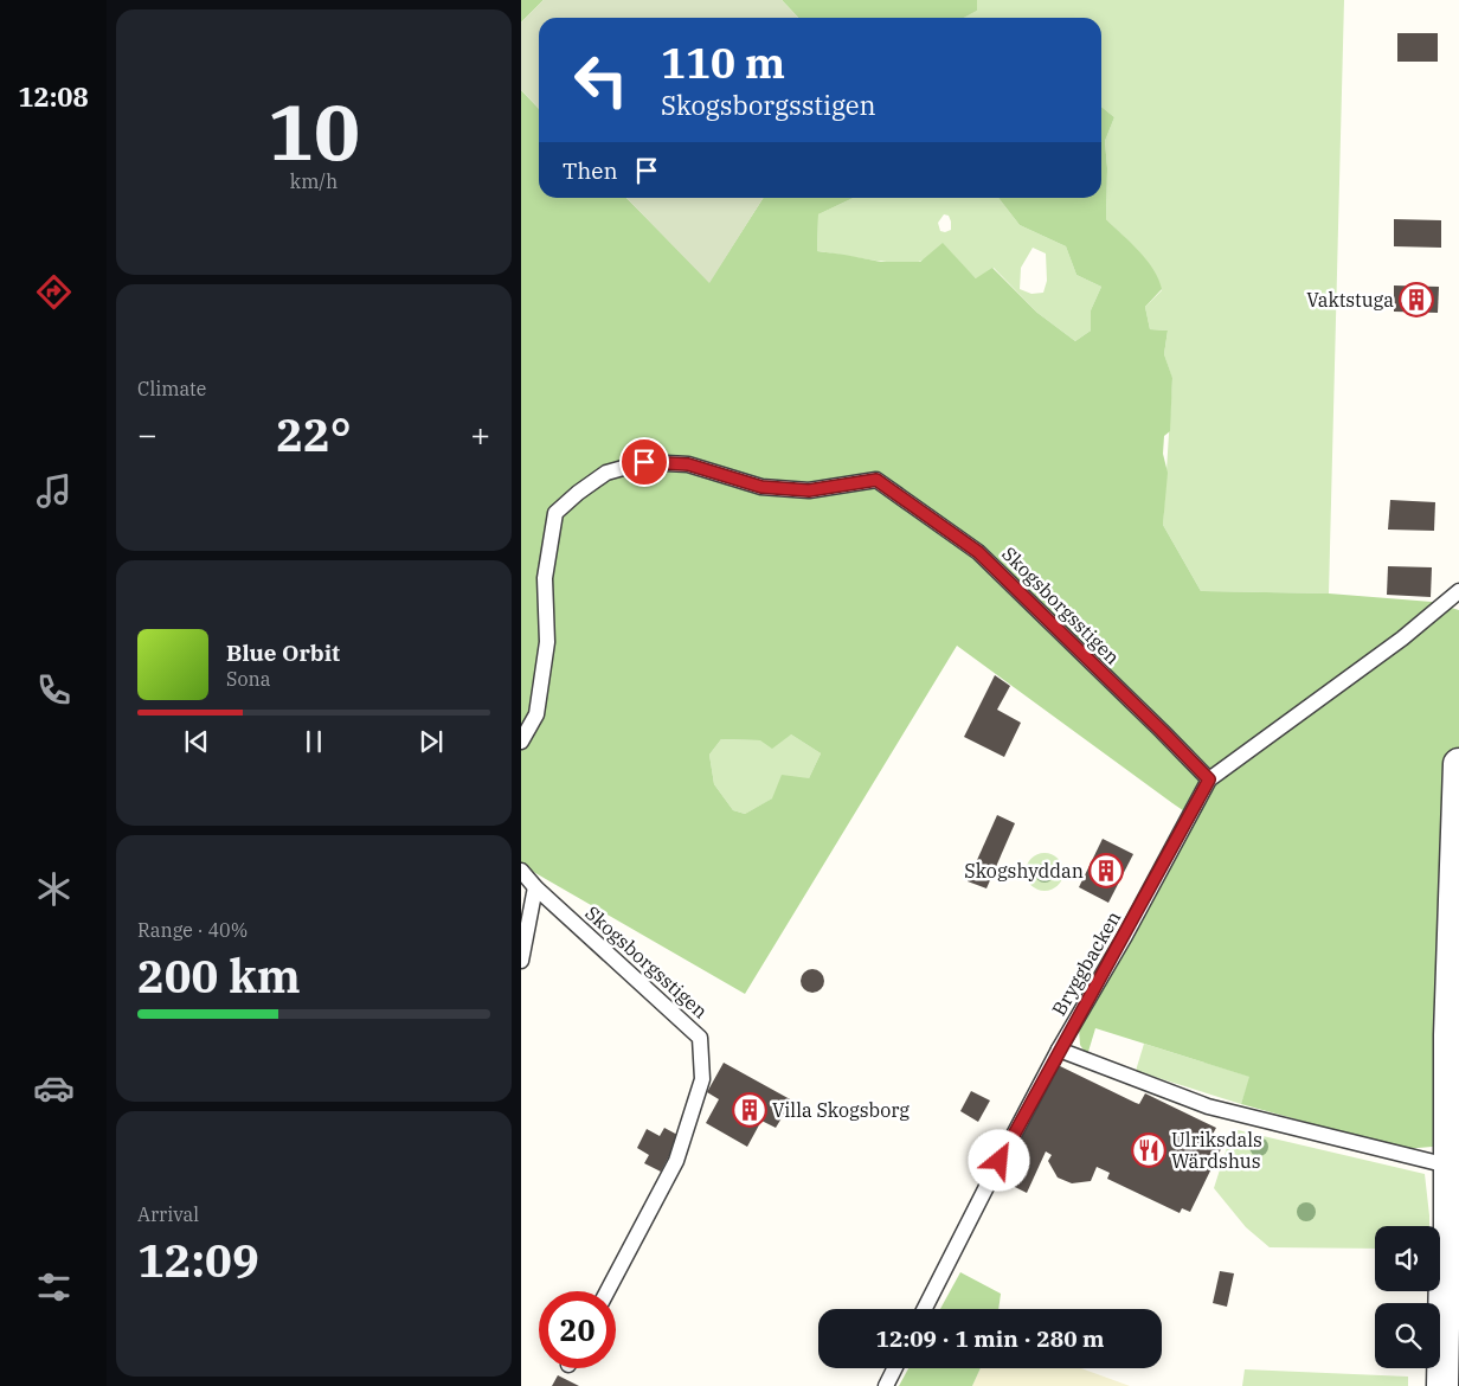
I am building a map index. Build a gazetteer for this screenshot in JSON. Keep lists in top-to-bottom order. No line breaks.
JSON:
{"streets":{"lane":["Skogsborgsstigen","Bryggbacken"]},"crossings":[["Skogsborgsstigen","Bryggbacken"]],"places":{"building":["Vaktstuga","Skogshyddan","Villa Skogsborg"],"restaurant":["Ulriksdals Wärdshus"]},"page":{"tabs":"12:08","tile":[["10","km/h"],"Climate",["Range · 40%","200 km"],["Arrival","12:09"]],"turn":["110 m","Skogsborgsstigen"],"then":"Then","heat":["−","22°","+"],"song":["Blue Orbit","Sona"],"limit":"20","trip":"12:09 · 1 min · 280 m"}}
